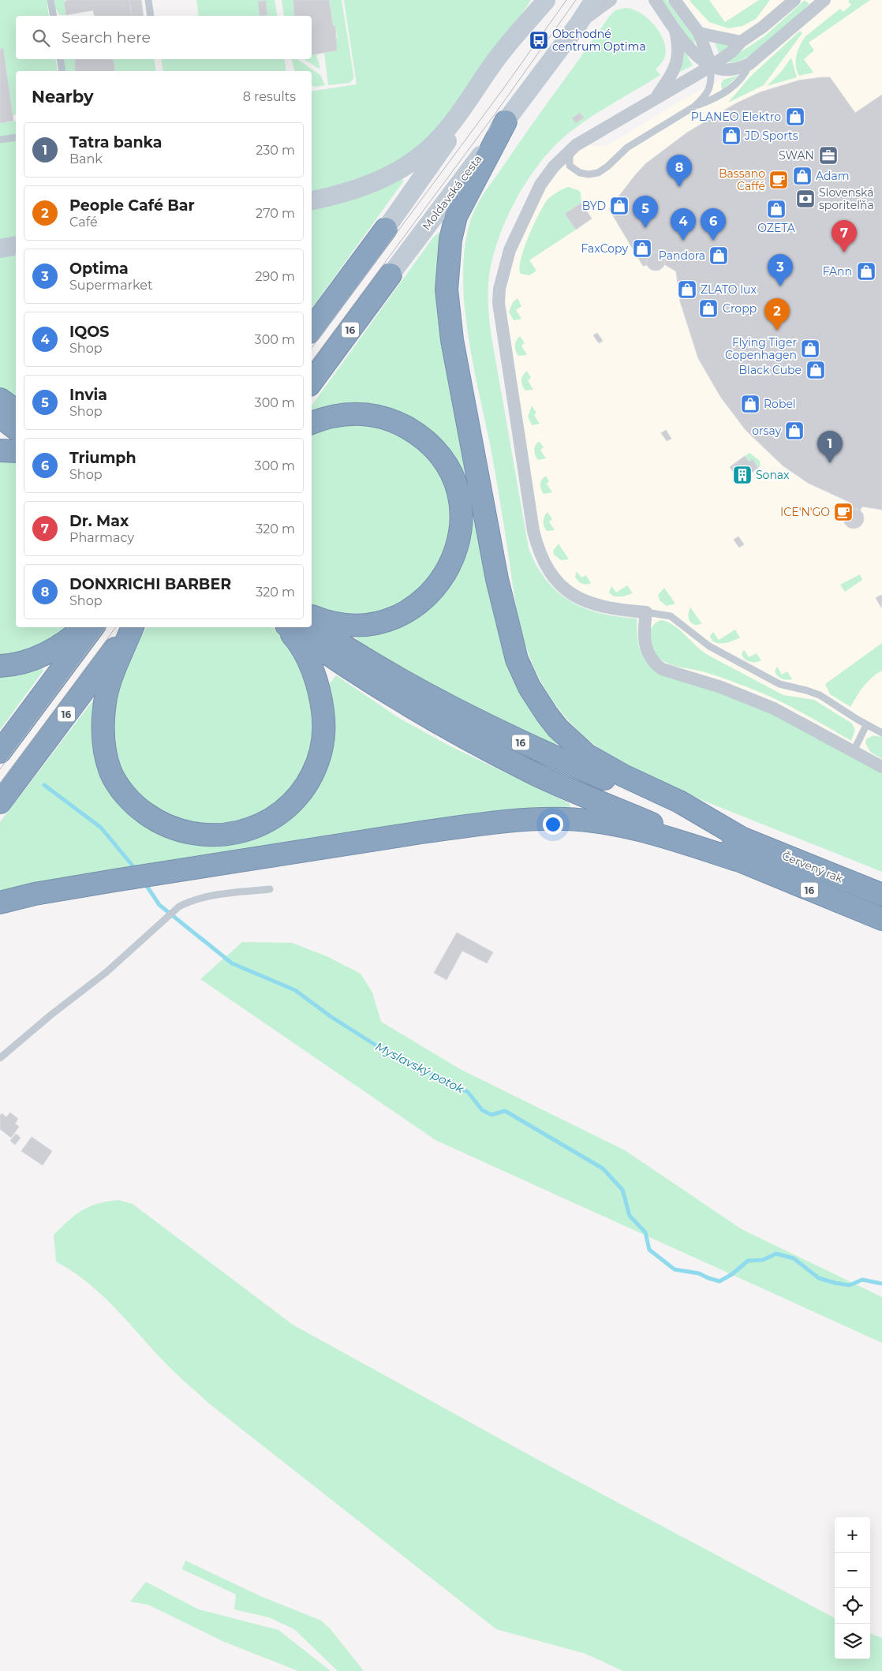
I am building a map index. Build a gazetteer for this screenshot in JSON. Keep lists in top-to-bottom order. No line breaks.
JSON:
{"streets":{"highway":["Moldavská cesta","16","Červený rak"]},"crossings":[["16","Červený rak"]],"water":["Myslavský potok"],"places":{"bus stop":["Obchodné centrum Optima"],"shop":["PLANEO Elektro","JD Sports","Adam","BYD","OZETA","FaxCopy","Pandora","FAnn","ZLATO lux","Cropp","Flying Tiger Copenhagen","Black Cube","Robel","orsay"],"office":["SWAN"],"cafe":["Bassano Caffé","ICE'N'GO"],"bank":["Slovenská sporiteľňa"],"building":["Sonax"]},"page":{"search":"Search here","heading":["Nearby","8 results"],"list":[{"mark":"1","name":"Tatra banka","note":"Bank","value":"230 m"},{"mark":"2","name":"People Café Bar","note":"Café","value":"270 m"},{"mark":"3","name":"Optima","note":"Supermarket","value":"290 m"},{"mark":"4","name":"IQOS","note":"Shop","value":"300 m"},{"mark":"5","name":"Invia","note":"Shop","value":"300 m"},{"mark":"6","name":"Triumph","note":"Shop","value":"300 m"},{"mark":"7","name":"Dr. Max","note":"Pharmacy","value":"320 m"},{"mark":"8","name":"DONXRICHI BARBER","note":"Shop","value":"320 m"}],"pins":["8","5","4","6","7","3","2","1"],"map_buttons":["+","−"]}}
